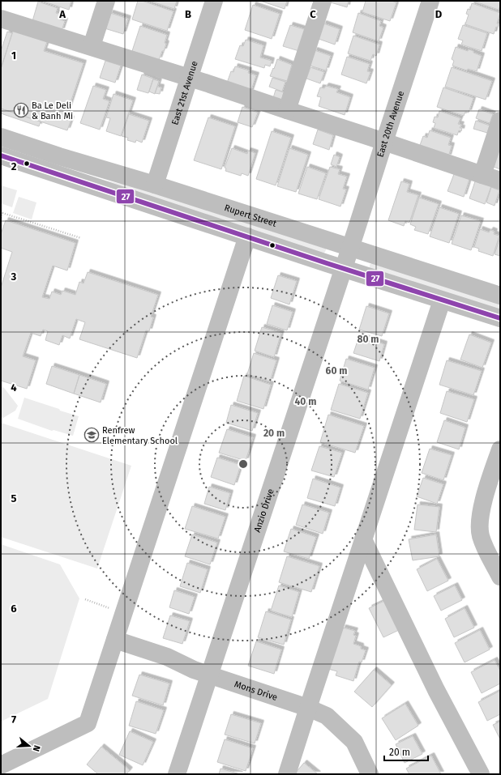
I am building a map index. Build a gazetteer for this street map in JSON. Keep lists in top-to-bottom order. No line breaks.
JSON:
{"streets":{"street":["East 21st Avenue","East 20th Avenue","Rupert Street","Anzio Drive","Mons Drive"]},"crossings":[["East 21st Avenue","Rupert Street"],["East 20th Avenue","Rupert Street"],["East 20th Avenue","Anzio Drive"],["Rupert Street","Anzio Drive"],["Anzio Drive","Mons Drive"]],"places":{"restaurant":["Ba Le Deli & Banh Mi"],"school or university":["Renfrew Elementary School"]},"lines":["transit line 27"],"scale_bar":"20 m","north":"right","grid":{"columns":["A","B","C","D"],"rows":["1","2","3","4","5","6","7"]},"rings":["80 m","60 m","40 m","20 m"]}
